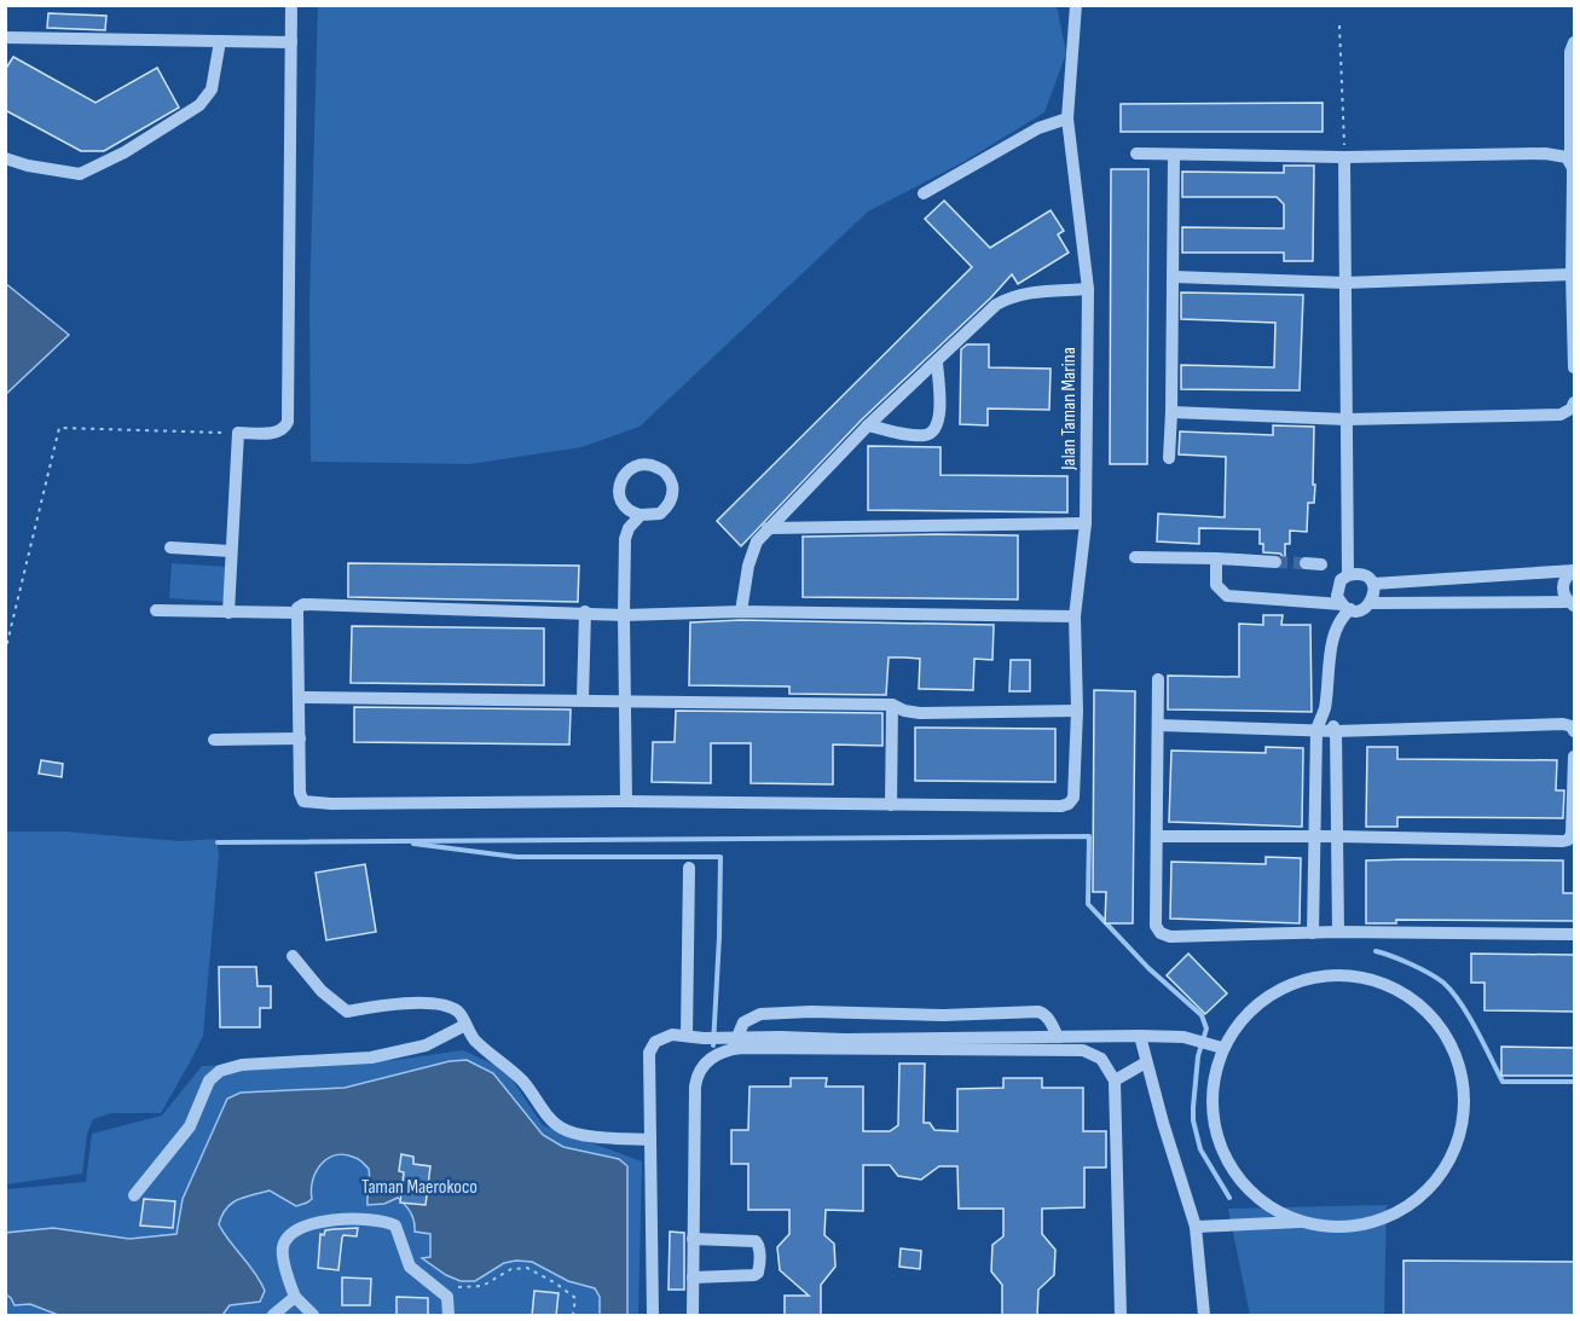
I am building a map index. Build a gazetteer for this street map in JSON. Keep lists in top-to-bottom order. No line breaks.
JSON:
{"streets":{"street":["Jalan Taman Marina"]},"parks":["Taman Maerokoco"]}
